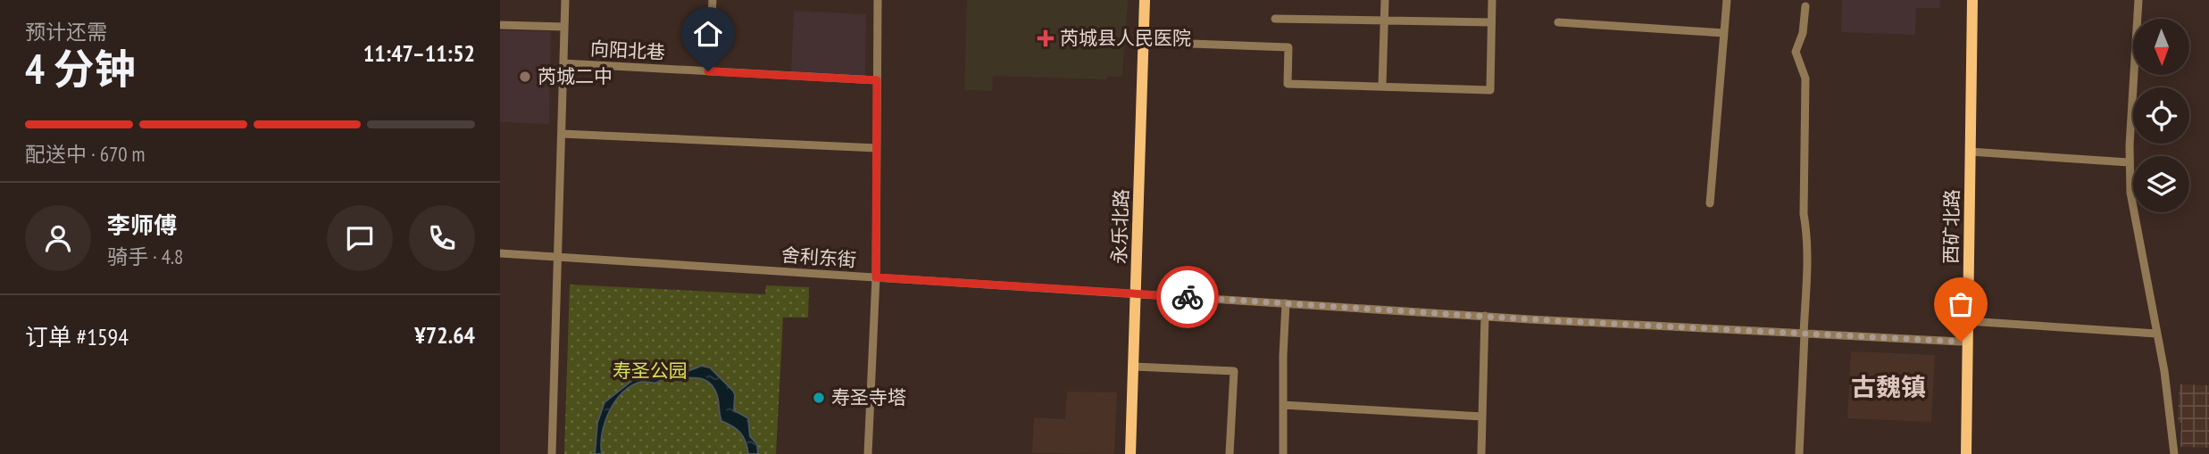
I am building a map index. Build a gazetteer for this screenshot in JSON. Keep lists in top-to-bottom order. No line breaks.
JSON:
{"streets":{"main road":["永乐北路","西矿北路"],"street":["向阳北巷","舍利东街"]},"crossings":[["永乐北路","舍利东街"],["西矿北路","舍利东街"]],"districts":["古魏镇"],"parks":["寿圣公园"],"places":{"health":["芮城县人民医院"],"other":["芮城二中","寿圣寺塔"]},"north":"bottom","page":{"heading":["4 分钟","预计还需","11:47–11:52"],"panel":["李师傅","骑手 · 4.8","订单 #1594","¥72.64"],"bar":"配送中 · 670 m"}}
